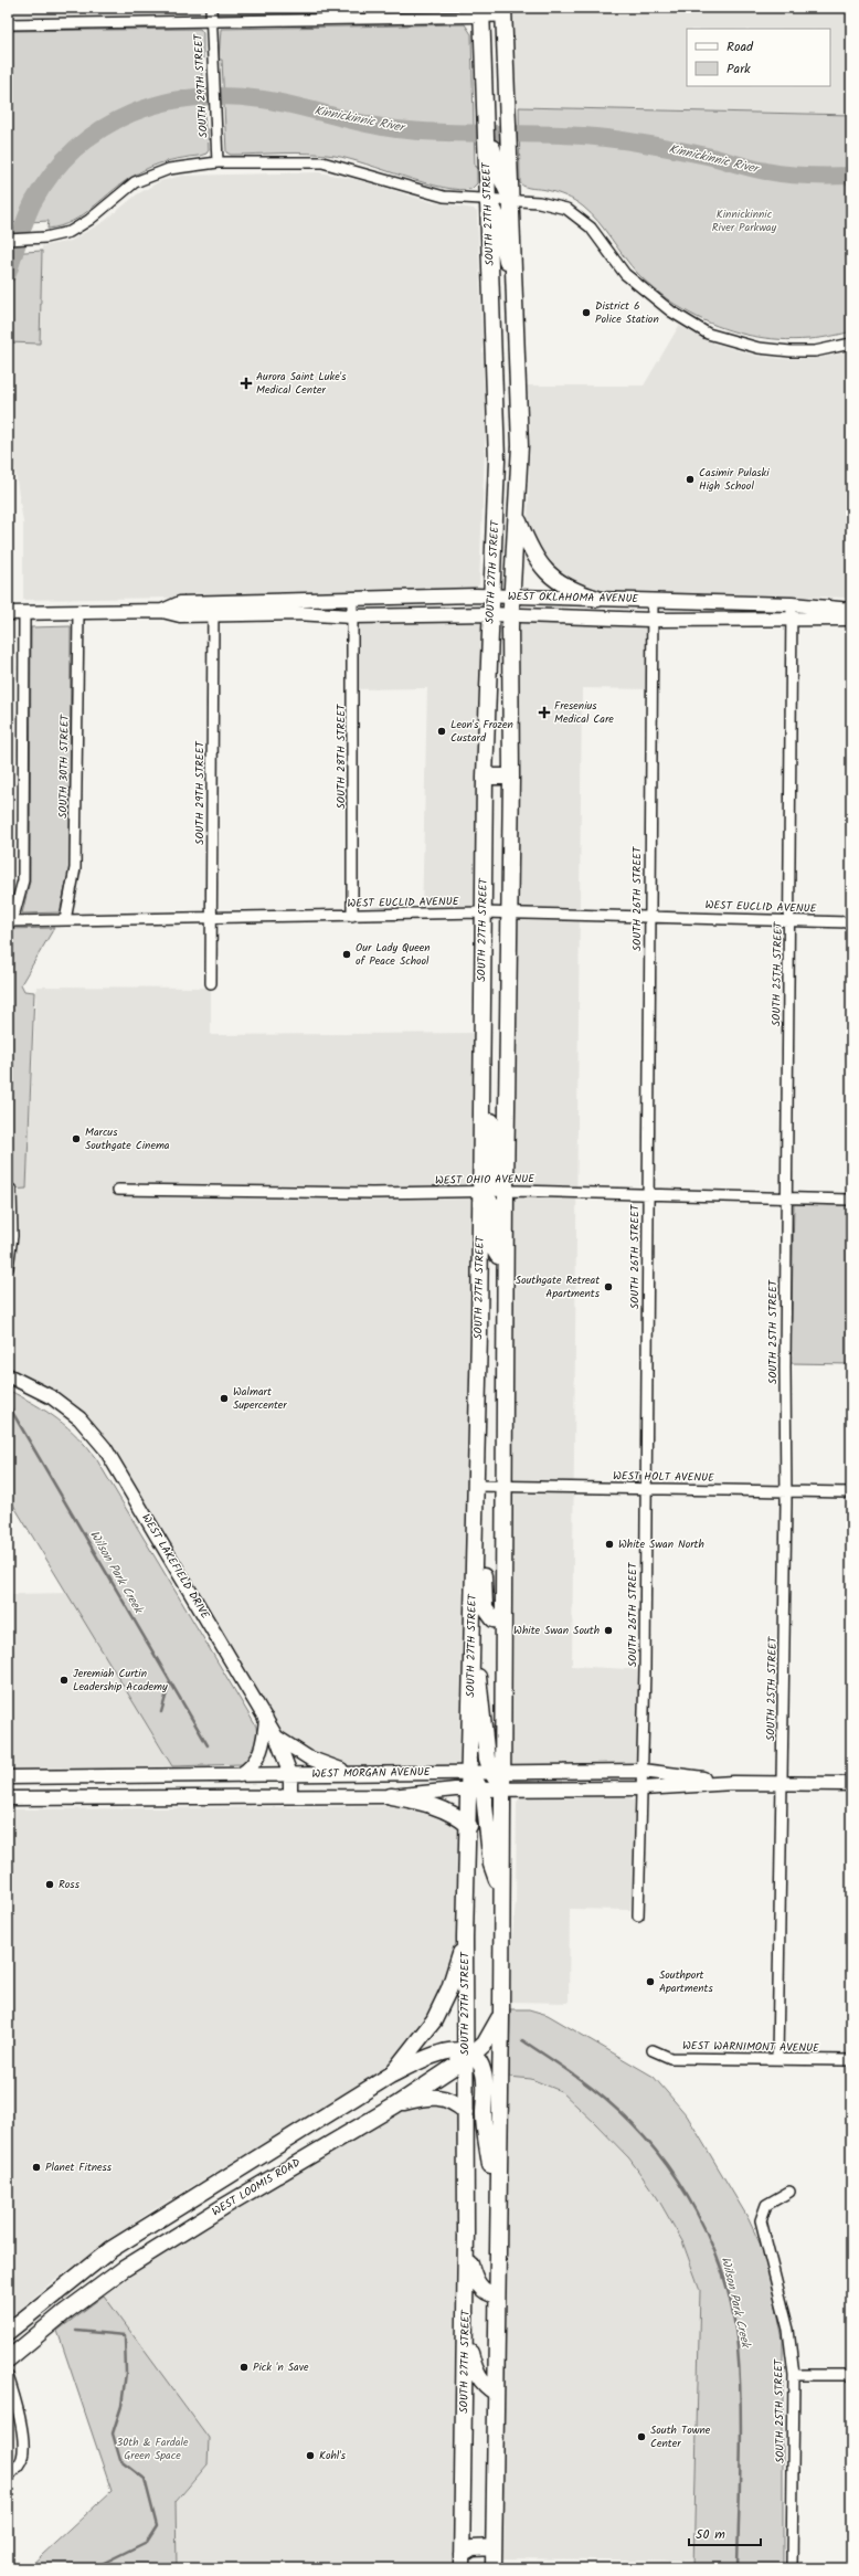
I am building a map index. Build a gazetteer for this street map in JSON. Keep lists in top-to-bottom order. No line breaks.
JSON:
{"streets":{"main road":["SOUTH 27TH STREET","WEST LOOMIS ROAD"],"street":["SOUTH 29TH STREET","WEST OKLAHOMA AVENUE","SOUTH 28TH STREET","SOUTH 30TH STREET","SOUTH 26TH STREET","WEST EUCLID AVENUE","SOUTH 25TH STREET","WEST OHIO AVENUE","WEST HOLT AVENUE","WEST LAKEFIELD DRIVE","WEST MORGAN AVENUE","WEST WARNIMONT AVENUE"]},"crossings":[["SOUTH 29TH STREET","WEST OKLAHOMA AVENUE"],["SOUTH 29TH STREET","WEST EUCLID AVENUE"],["SOUTH 27TH STREET","WEST OKLAHOMA AVENUE"],["SOUTH 27TH STREET","WEST EUCLID AVENUE"],["SOUTH 27TH STREET","WEST OHIO AVENUE"],["SOUTH 27TH STREET","WEST HOLT AVENUE"],["SOUTH 27TH STREET","WEST MORGAN AVENUE"],["SOUTH 27TH STREET","WEST LOOMIS ROAD"],["WEST OKLAHOMA AVENUE","SOUTH 28TH STREET"],["WEST OKLAHOMA AVENUE","SOUTH 30TH STREET"],["WEST OKLAHOMA AVENUE","SOUTH 26TH STREET"],["WEST OKLAHOMA AVENUE","SOUTH 25TH STREET"],["SOUTH 28TH STREET","WEST EUCLID AVENUE"],["SOUTH 30TH STREET","WEST EUCLID AVENUE"],["SOUTH 26TH STREET","WEST EUCLID AVENUE"],["SOUTH 26TH STREET","WEST OHIO AVENUE"],["SOUTH 26TH STREET","WEST HOLT AVENUE"],["SOUTH 26TH STREET","WEST MORGAN AVENUE"],["WEST EUCLID AVENUE","SOUTH 25TH STREET"],["SOUTH 25TH STREET","WEST OHIO AVENUE"],["SOUTH 25TH STREET","WEST HOLT AVENUE"],["SOUTH 25TH STREET","WEST MORGAN AVENUE"],["SOUTH 25TH STREET","WEST WARNIMONT AVENUE"],["WEST LAKEFIELD DRIVE","WEST MORGAN AVENUE"]],"water":["Kinnickinnic River","Wilson Park Creek"],"parks":["Kinnickinnic River Parkway","30th & Fardale Green Space"],"places":{"other":["District 6 Police Station","Casimir Pulaski High School","Leon's Frozen Custard","Our Lady Queen of Peace School","Marcus Southgate Cinema","Southgate Retreat Apartments","Walmart Supercenter","White Swan North","White Swan South","Jeremiah Curtin Leadership Academy","Ross","Southport Apartments","Planet Fitness","Pick 'n Save","South Towne Center","Kohl's"],"health":["Aurora Saint Luke's Medical Center","Fresenius Medical Care"]},"legend":["Road","Park"],"scale_bar":"50 m"}
